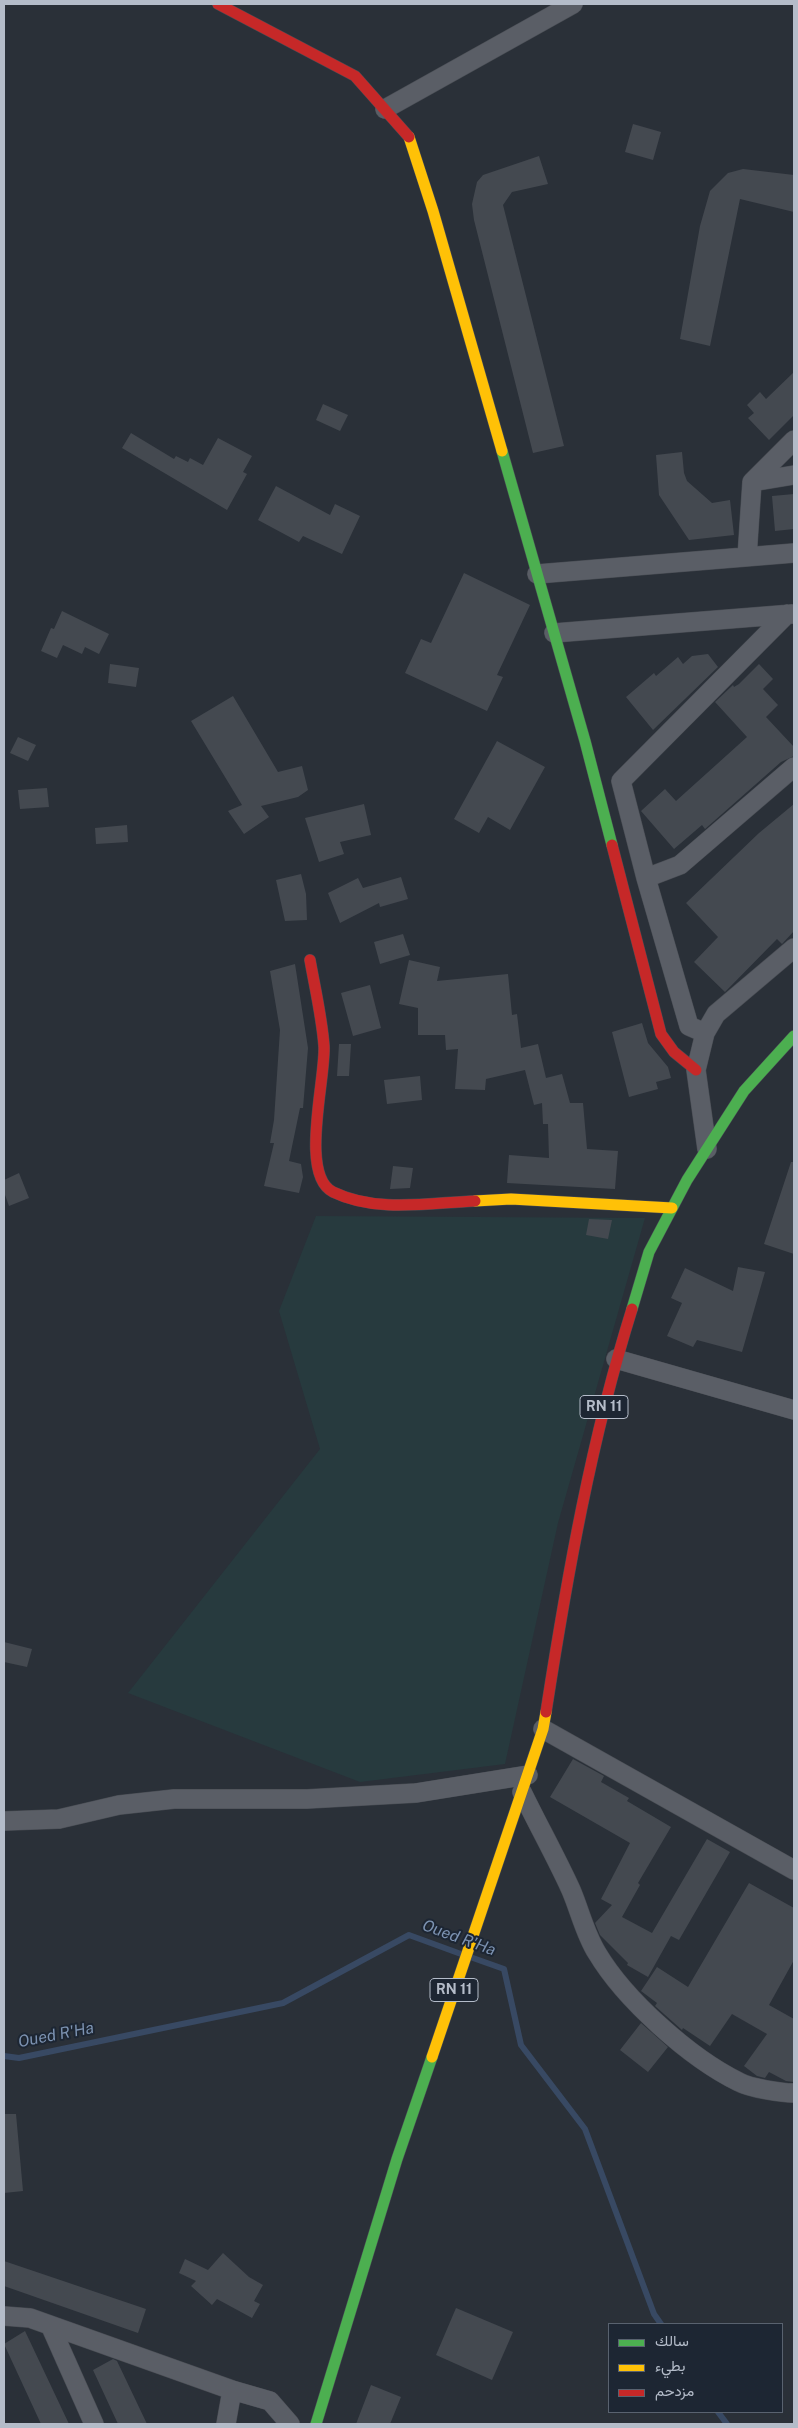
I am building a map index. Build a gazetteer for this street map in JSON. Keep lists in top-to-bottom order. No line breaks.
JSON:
{"streets":{"street":["RN 11"]},"water":["Oued R'Ha"],"legend":["سالك","بطيء","مزدحم"]}
